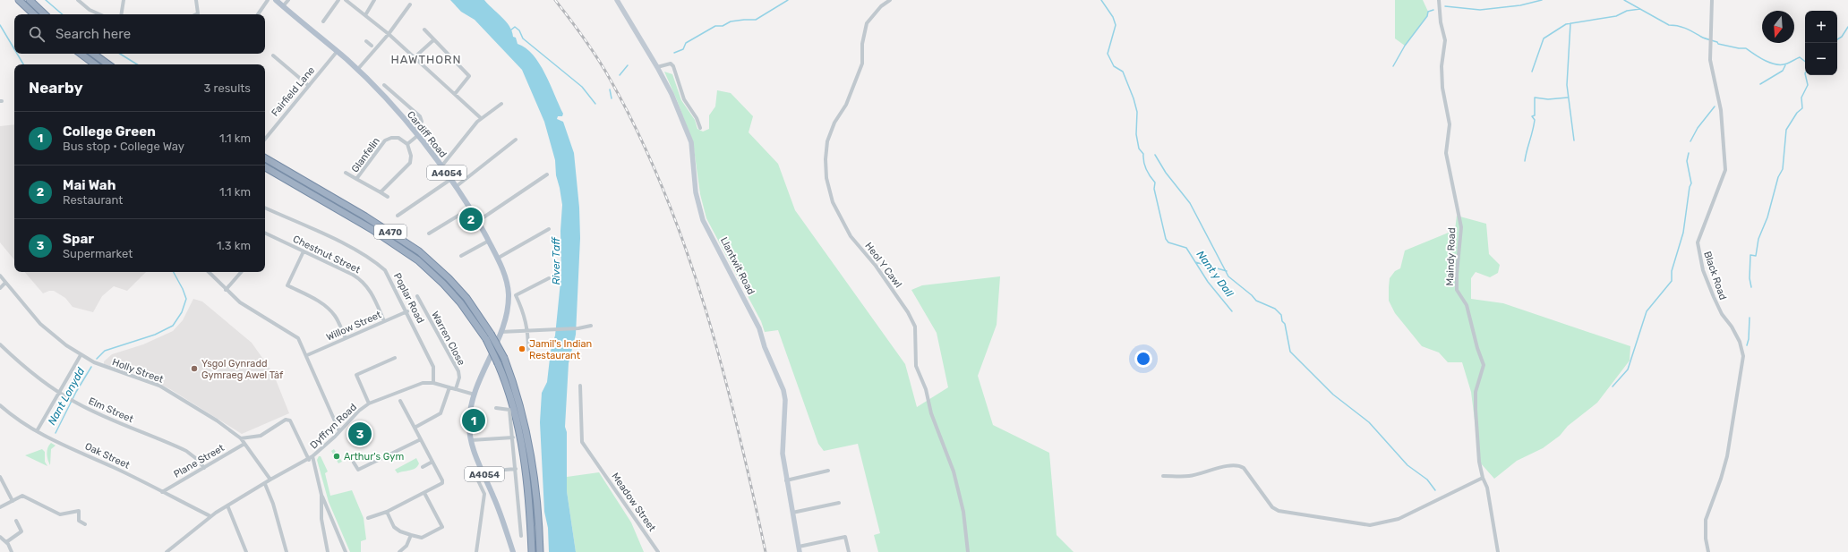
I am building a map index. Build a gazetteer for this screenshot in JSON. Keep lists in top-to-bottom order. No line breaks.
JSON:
{"streets":{"highway":["A470"],"main road":["Cardiff Road","A4054","Llantwit Road"],"street":["Fairfield Lane","Glanfelin","Chestnut Street","Maindy Road","Heol Y Cawl","Black Road","Poplar Road","Willow Street","Warren Close","Holly Street","Elm Street","Dyffryn Road","Oak Street","Plane Street","Meadow Street"]},"crossings":[["Fairfield Lane","Cardiff Road"],["Cardiff Road","A4054"],["Cardiff Road","Dyffryn Road"],["A4054","Dyffryn Road"],["Chestnut Street","Willow Street"],["Poplar Road","Willow Street"],["Poplar Road","Dyffryn Road"],["Warren Close","Dyffryn Road"],["Holly Street","Dyffryn Road"],["Holly Street","Plane Street"],["Elm Street","Plane Street"],["Dyffryn Road","Oak Street"],["Oak Street","Plane Street"]],"districts":["HAWTHORN"],"water":["River Taff","Nant y Dall","Nant Lonydd"],"places":["Jamil's Indian Restaurant","Ysgol Gynradd Gymraeg Awel Tâf","Arthur's Gym"],"north":"bottom","page":{"map_buttons":["+","−"],"search":"Search here","heading":["Nearby","3 results"],"list":[{"mark":"1","name":"College Green","note":"Bus stop · College Way","value":"1.1 km"},{"mark":"2","name":"Mai Wah","note":"Restaurant","value":"1.1 km"},{"mark":"3","name":"Spar","note":"Supermarket","value":"1.3 km"}],"pins":["2","1","3"]}}
